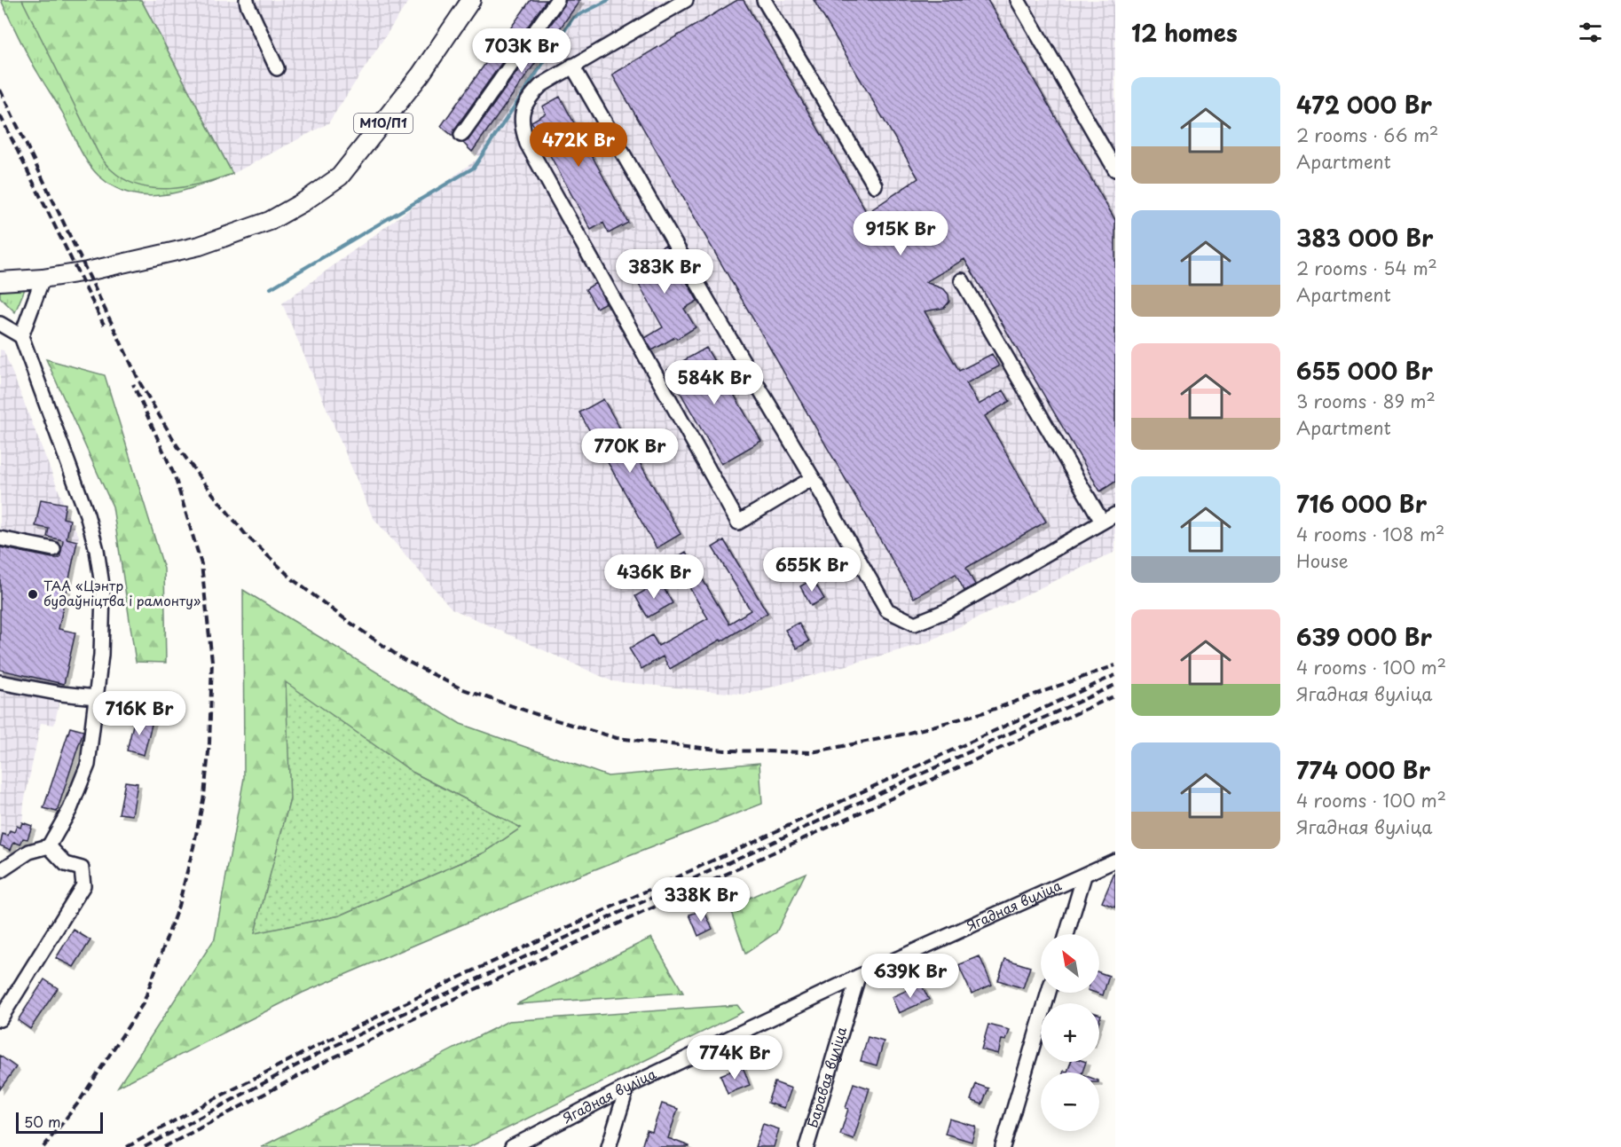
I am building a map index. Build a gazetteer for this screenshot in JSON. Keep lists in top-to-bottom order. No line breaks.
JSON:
{"streets":{"main road":["М10/П1"],"street":["Ягадная вуліца","Баравая вуліца"]},"crossings":[["Ягадная вуліца","Баравая вуліца"]],"places":["ТАА «Цэнтр будаўніцтва і рамонту»"],"scale_bar":"50 m","north":"top left","page":{"heading":"12 homes","price":["703K Br","472K Br","915K Br","383K Br","584K Br","770K Br","655K Br","436K Br","716K Br","338K Br","639K Br","774K Br"],"list":[{"name":"472 000 Br","note":"2 rooms · 66 m² · Apartment"},{"name":"383 000 Br","note":"2 rooms · 54 m² · Apartment"},{"name":"655 000 Br","note":"3 rooms · 89 m² · Apartment"},{"name":"716 000 Br","note":"4 rooms · 108 m² · House"},{"name":"639 000 Br","note":"4 rooms · 100 m² · Ягадная вуліца"},{"name":"774 000 Br","note":"4 rooms · 100 m² · Ягадная вуліца"}],"map_buttons":["+","−"],"scale":"50 m"}}
